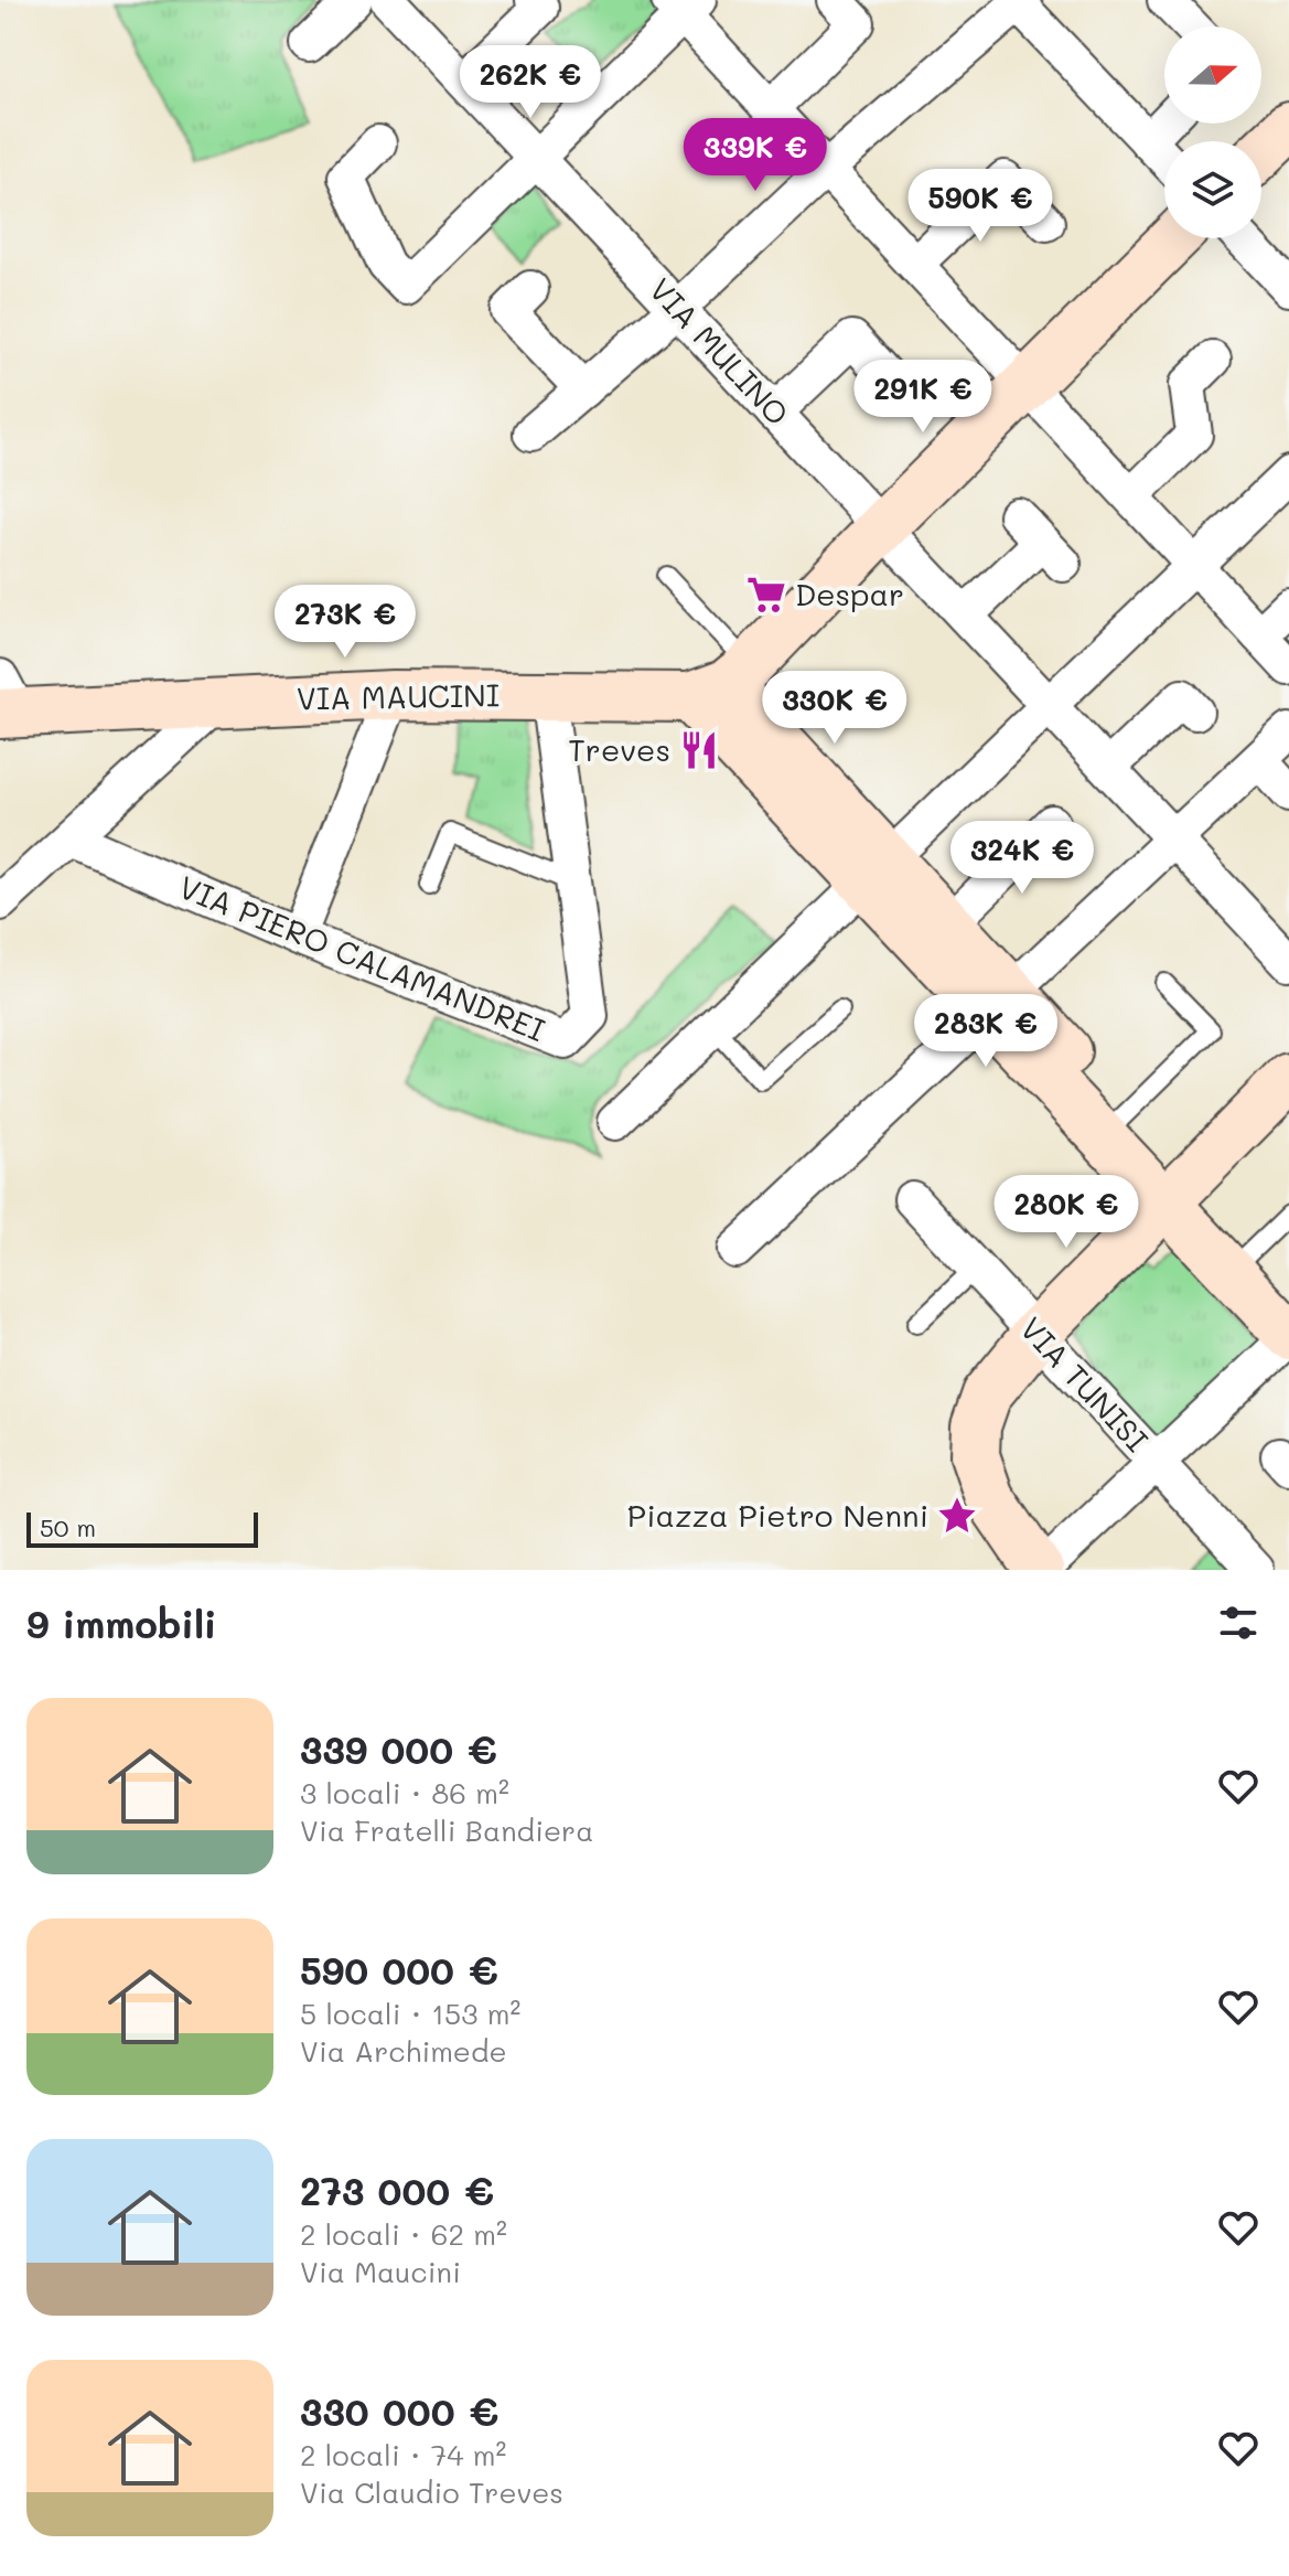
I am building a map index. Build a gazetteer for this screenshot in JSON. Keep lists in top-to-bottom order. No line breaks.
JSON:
{"streets":{"street":["VIA MULINO","VIA MAUCINI","VIA PIERO CALAMANDREI","VIA TUNISI"]},"crossings":[["VIA MAUCINI","VIA PIERO CALAMANDREI"]],"places":{"supermarket":["Despar"],"restaurant":["Treves"],"place":["Piazza Pietro Nenni"]},"scale_bar":"50 m","north":"right","page":{"price":["262K €","339K €","590K €","291K €","273K €","330K €","324K €","283K €","280K €"],"scale":"50 m","heading":"9 immobili","list":[{"name":"339 000 €","note":"3 locali · 86 m² · Via Fratelli Bandiera"},{"name":"590 000 €","note":"5 locali · 153 m² · Via Archimede"},{"name":"273 000 €","note":"2 locali · 62 m² · Via Maucini"},{"name":"330 000 €","note":"2 locali · 74 m² · Via Claudio Treves"}]}}
